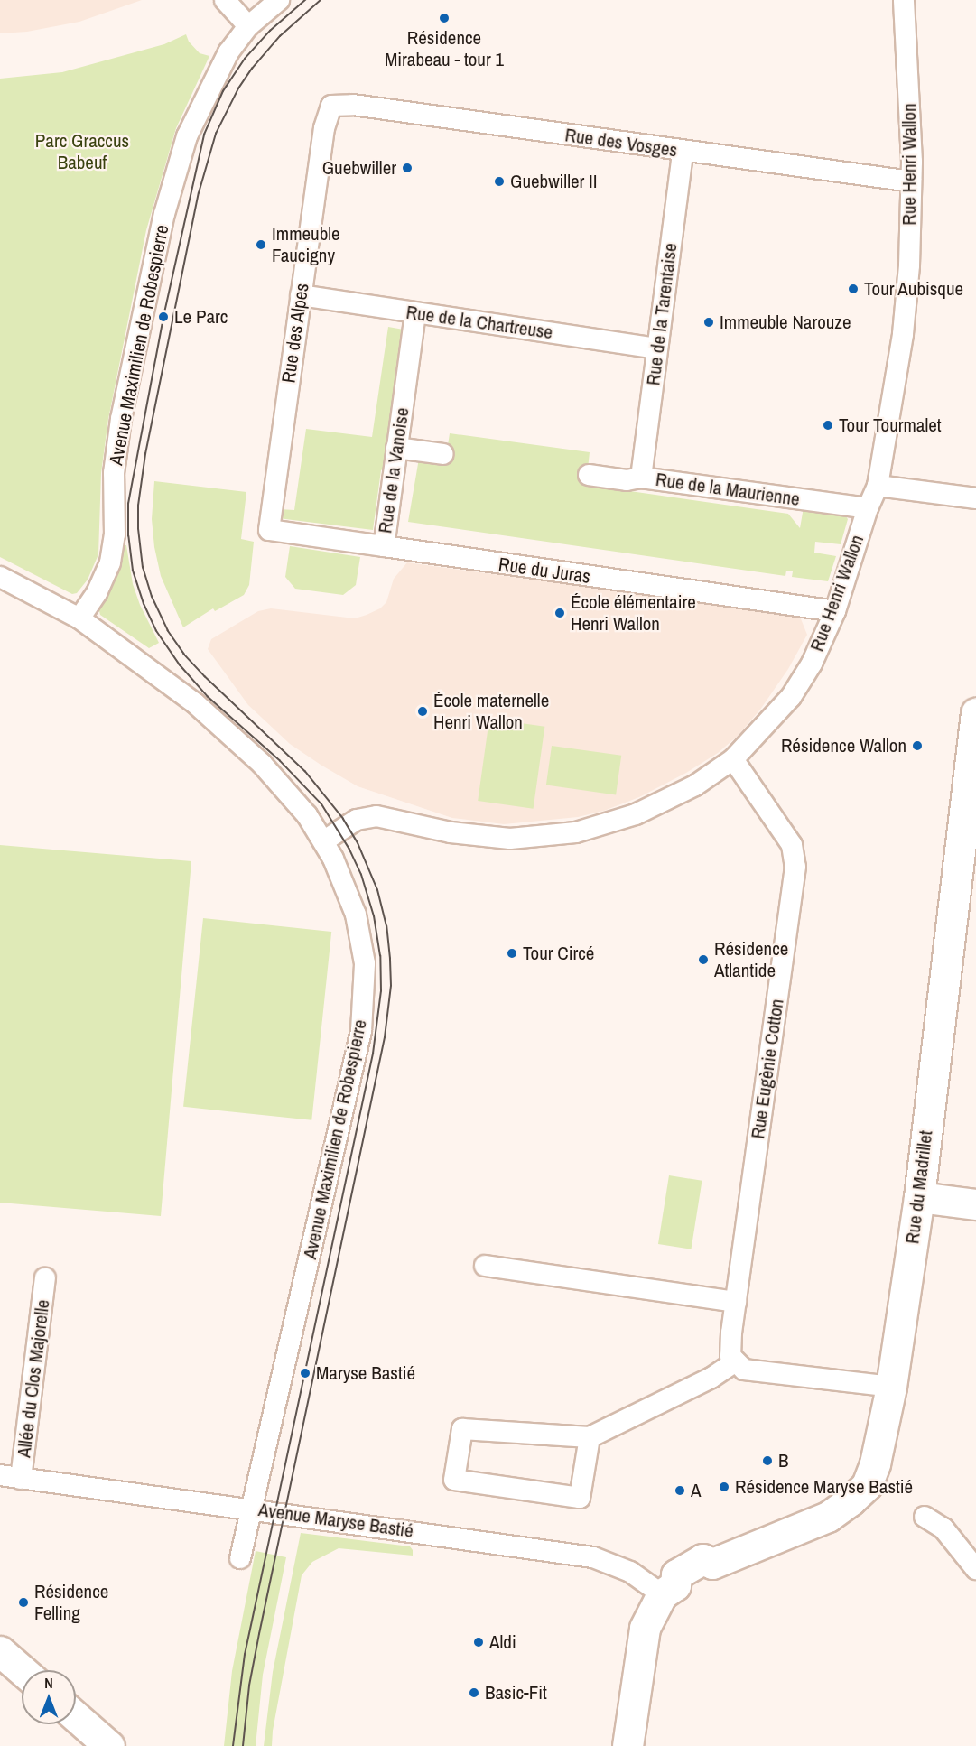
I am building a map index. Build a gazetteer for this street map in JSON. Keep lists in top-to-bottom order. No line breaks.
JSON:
{"streets":{"street":["Rue des Vosges","Rue Henri Wallon","Rue de la Tarentaise","Rue de la Chartreuse","Rue des Alpes","Avenue Maximilien de Robespierre","Rue de la Vanoise","Rue de la Maurienne","Rue du Juras","Rue Eugènie Cotton","Rue du Madrillet","Allée du Clos Majorelle","Avenue Maryse Bastié"]},"crossings":[["Rue des Vosges","Rue Henri Wallon"],["Rue des Vosges","Rue de la Tarentaise"],["Rue des Vosges","Rue des Alpes"],["Rue Henri Wallon","Avenue Maximilien de Robespierre"],["Rue Henri Wallon","Rue de la Maurienne"],["Rue Henri Wallon","Rue du Juras"],["Rue Henri Wallon","Rue Eugènie Cotton"],["Rue de la Tarentaise","Rue de la Chartreuse"],["Rue de la Tarentaise","Rue de la Maurienne"],["Rue de la Chartreuse","Rue des Alpes"],["Rue de la Chartreuse","Rue de la Vanoise"],["Rue des Alpes","Rue de la Vanoise"],["Avenue Maximilien de Robespierre","Avenue Maryse Bastié"],["Rue de la Vanoise","Rue du Juras"],["Rue du Madrillet","Avenue Maryse Bastié"],["Allée du Clos Majorelle","Avenue Maryse Bastié"]],"parks":["Parc Graccus Babeuf"],"places":["Résidence Mirabeau - tour 1","Guebwiller","Guebwiller II","Immeuble Faucigny","Tour Aubisque","Le Parc","Immeuble Narouze","Tour Tourmalet","École élémentaire Henri Wallon","École maternelle Henri Wallon","Résidence Wallon","Tour Circé","Résidence Atlantide","Maryse Bastié","B","Résidence Maryse Bastié","A","Résidence Felling","Aldi","Basic-Fit"],"north":"top"}
